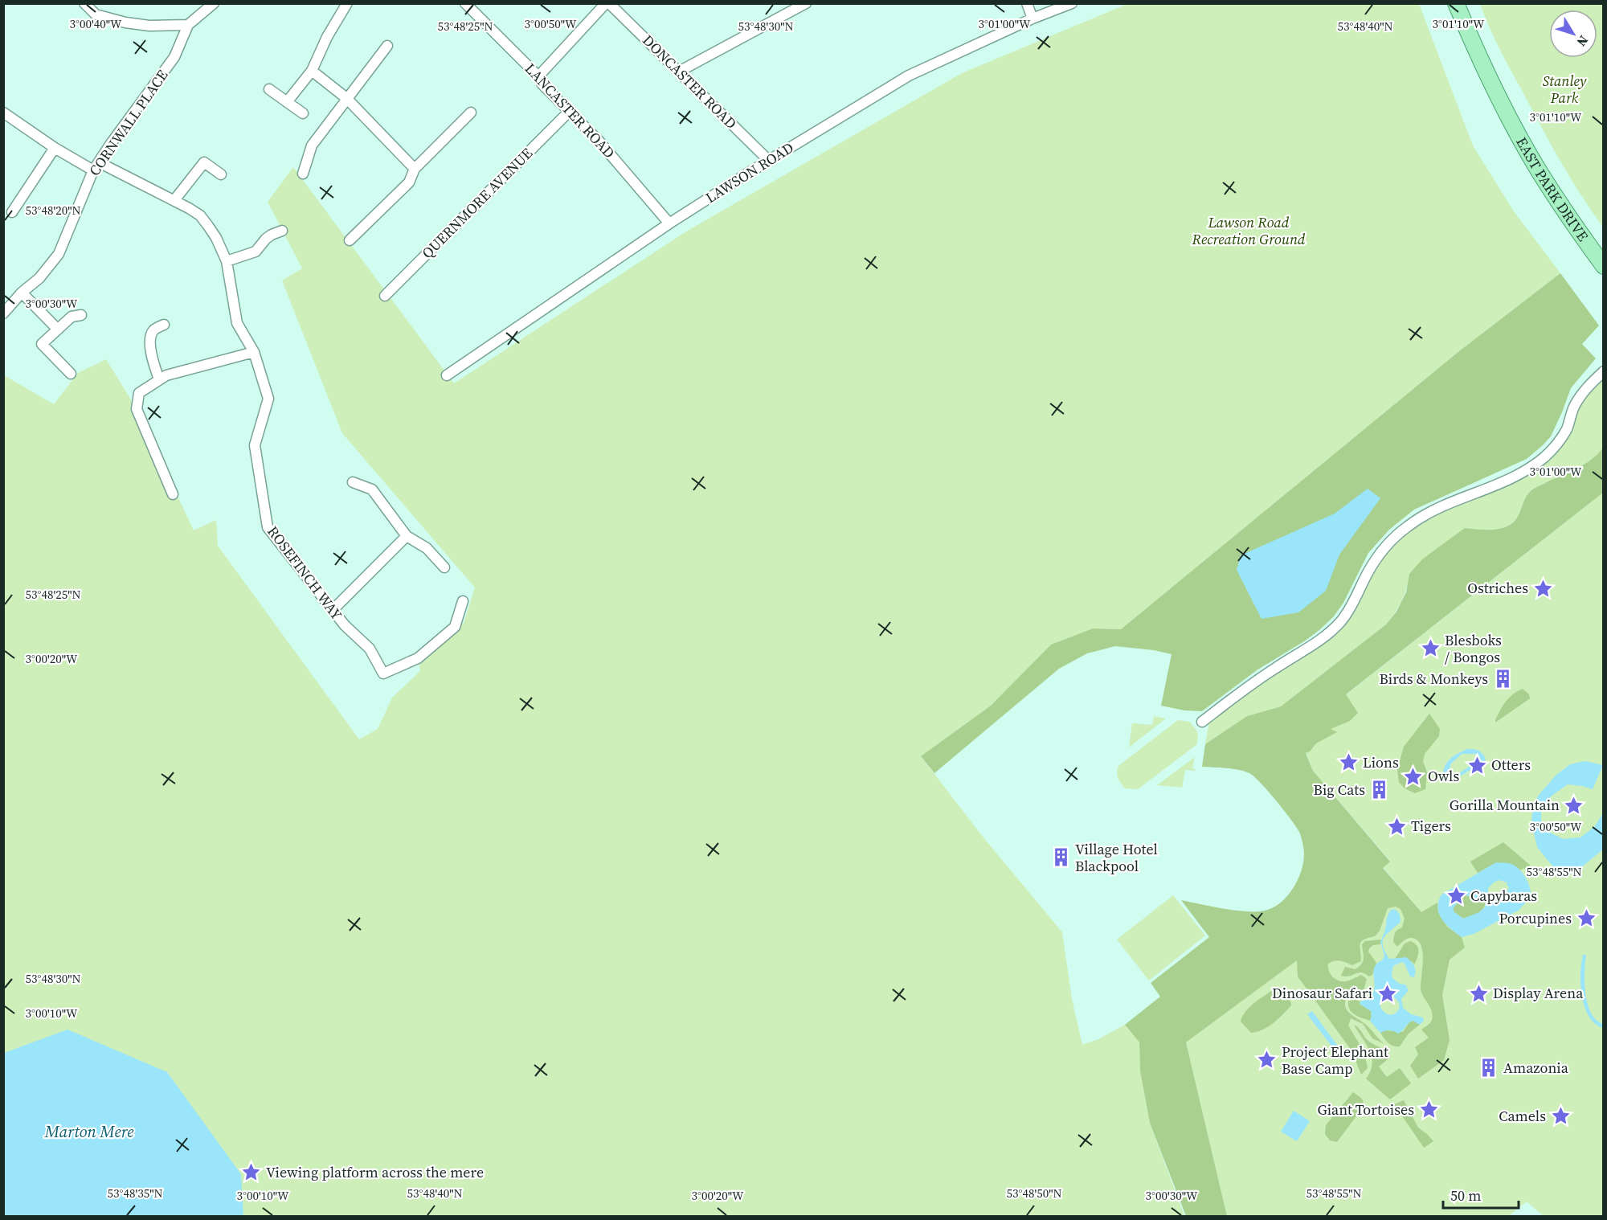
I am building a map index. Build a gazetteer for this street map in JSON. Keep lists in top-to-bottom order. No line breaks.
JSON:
{"streets":{"main road":["EAST PARK DRIVE"],"street":["DONCASTER ROAD","LANCASTER ROAD","CORNWALL PLACE","LAWSON ROAD","QUERNMORE AVENUE","ROSEFINCH WAY"]},"crossings":[["DONCASTER ROAD","LAWSON ROAD"],["LANCASTER ROAD","LAWSON ROAD"],["LANCASTER ROAD","QUERNMORE AVENUE"],["CORNWALL PLACE","ROSEFINCH WAY"]],"water":["Marton Mere"],"parks":["Stanley Park","Lawson Road Recreation Ground"],"places":{"place":["Ostriches","Blesboks / Bongos","Lions","Otters","Owls","Gorilla Mountain","Tigers","Capybaras","Porcupines","Dinosaur Safari","Display Arena","Project Elephant Base Camp","Giant Tortoises","Camels","Viewing platform across the mere"],"building":["Birds & Monkeys","Big Cats","Village Hotel Blackpool","Amazonia"]},"scale_bar":"50 m","north":"bottom right","coordinates":["3°00'40\"W","3°00'50\"W","3°01'00\"W","3°01'10\"W","53°48'30\"N","53°48'25\"N","53°48'40\"N","53°48'20\"N","3°00'30\"W","3°00'20\"W","53°48'55\"N","3°00'10\"W","53°48'35\"N","53°48'50\"N"]}
